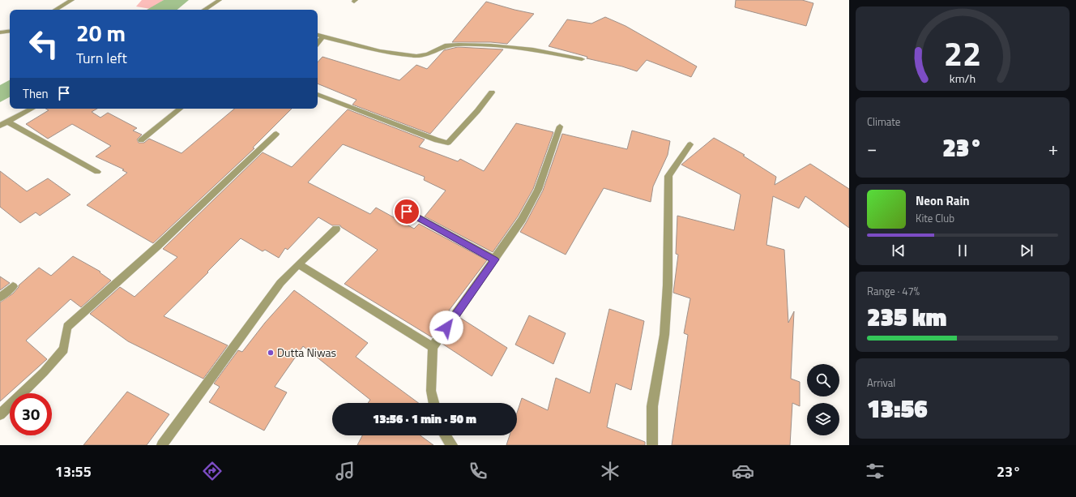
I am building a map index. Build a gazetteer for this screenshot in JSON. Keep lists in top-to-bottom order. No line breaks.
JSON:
{"places":["Dutta Niwas"],"page":{"turn":["20 m","Turn left"],"then":"Then","tile":["Climate",["Range · 47%","235 km"],["Arrival","13:56"]],"heat":["−","23°","+"],"song":["Neon Rain","Kite Club"],"limit":"30","trip":"13:56 · 1 min · 50 m","tabs":["13:55","23°"],"gauge":["22","km/h"]}}
